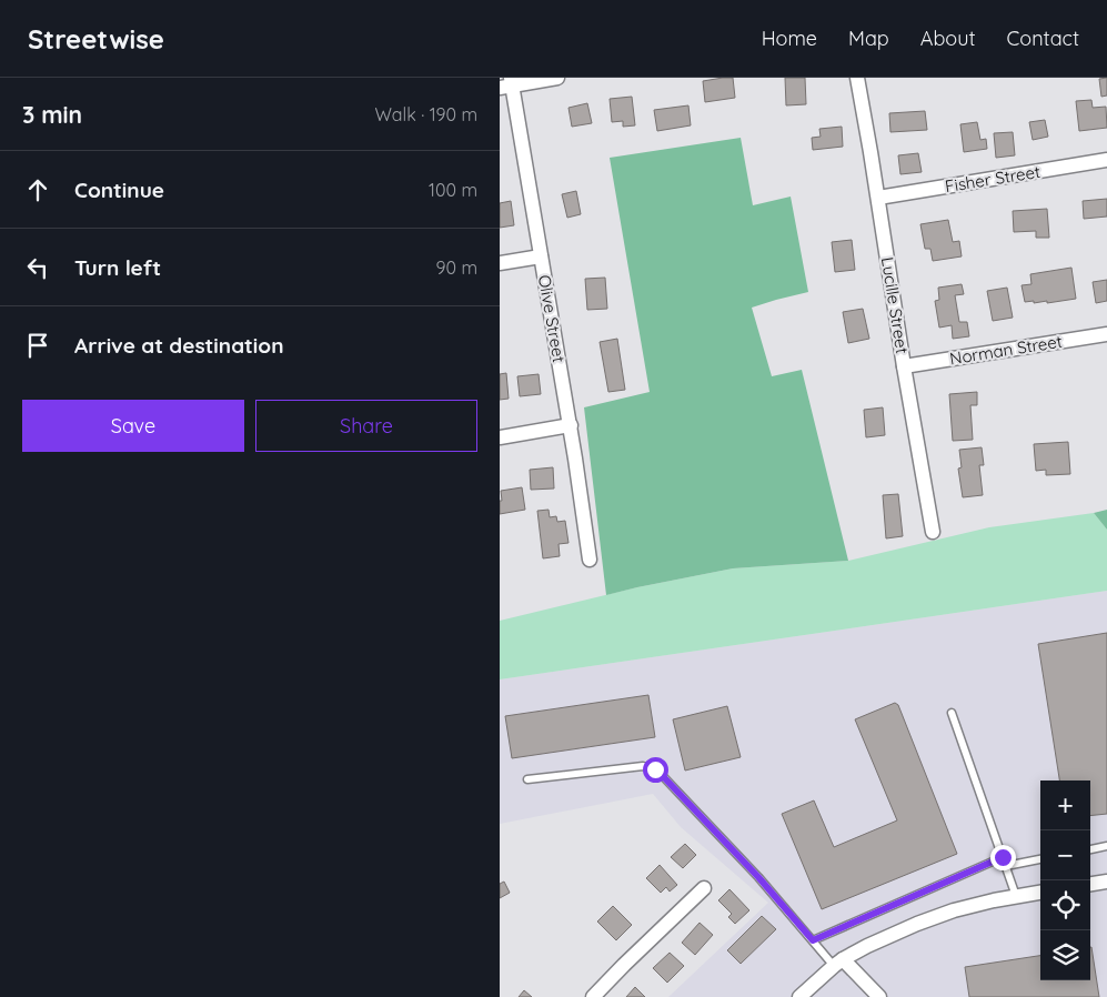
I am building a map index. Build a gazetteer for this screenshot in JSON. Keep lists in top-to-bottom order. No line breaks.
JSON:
{"streets":{"street":["Fisher Street","Lucille Street","Olive Street","Norman Street"]},"crossings":[["Fisher Street","Lucille Street"],["Lucille Street","Norman Street"]],"page":{"header":"Streetwise","nav":["Home","Map","About","Contact"],"heading":["3 min","Walk · 190 m"],"list":[["Continue","100 m"],["Turn left","90 m"],"Arrive at destination"],"buttons":["Save","Share"],"map_buttons":["+","−"]}}
